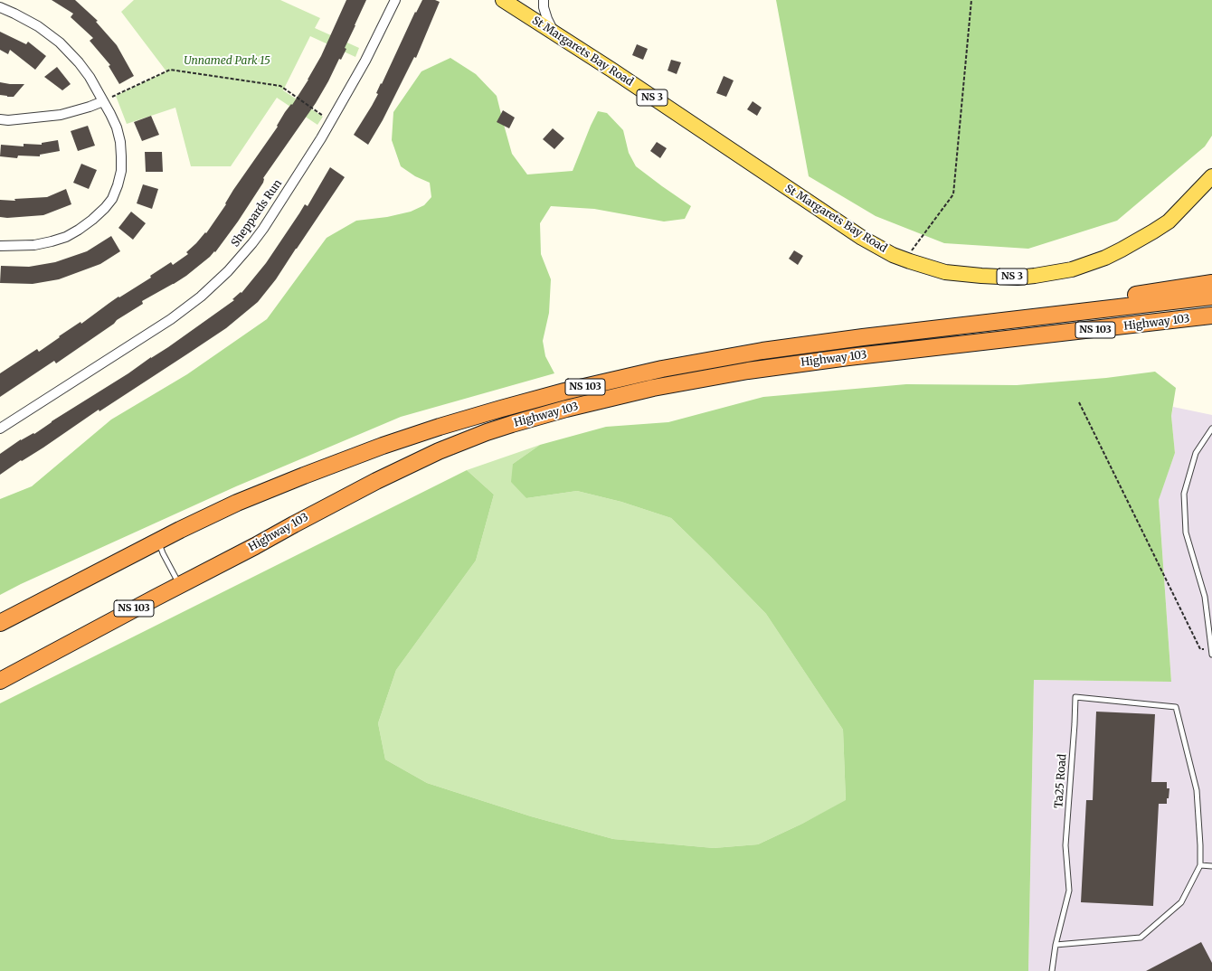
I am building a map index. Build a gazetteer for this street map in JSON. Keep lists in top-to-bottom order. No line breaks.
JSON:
{"streets":{"highway":["Highway 103","NS 103"],"main road":["St Margarets Bay Road","NS 3"],"street":["Sheppards Run"],"lane":["Ta25 Road"]},"parks":["Unnamed Park 15"]}
